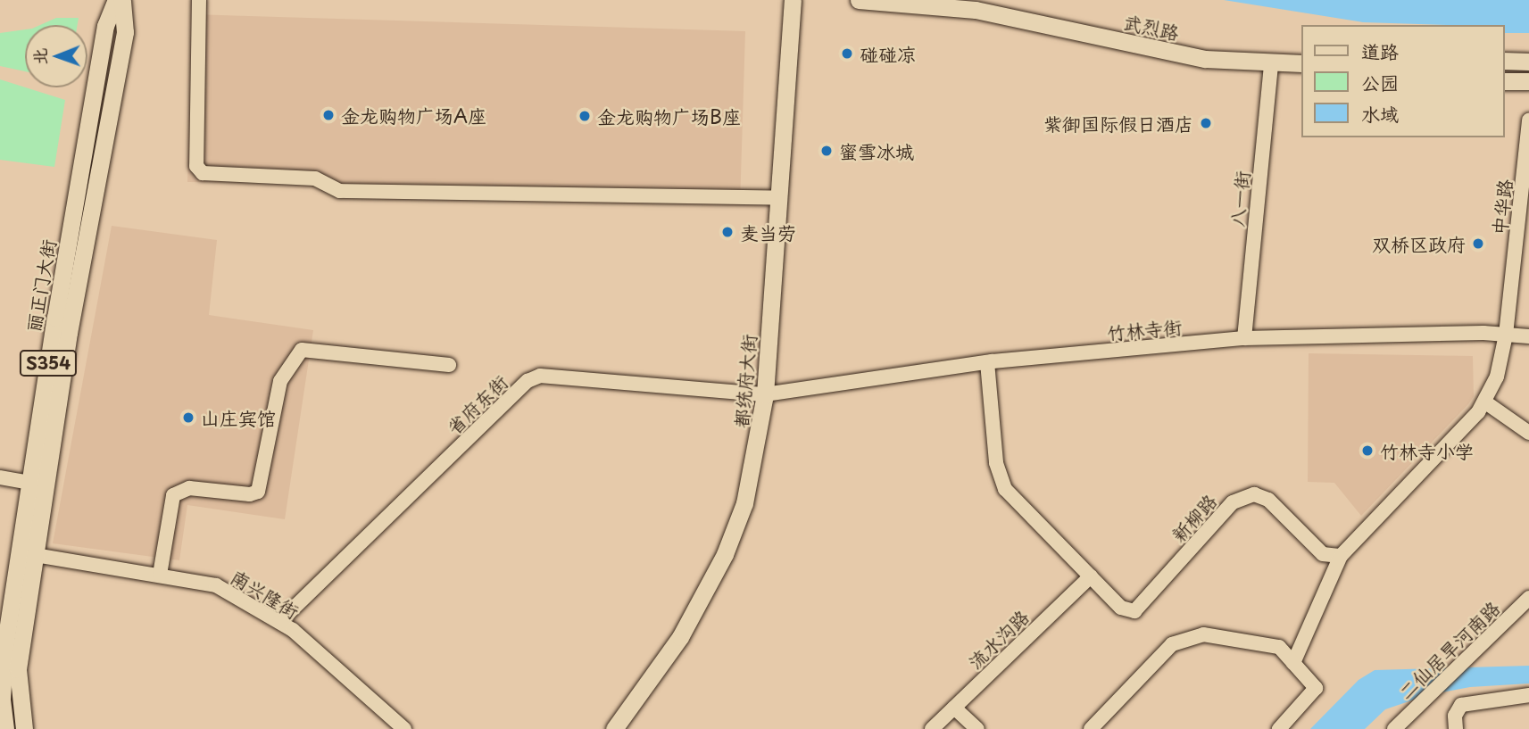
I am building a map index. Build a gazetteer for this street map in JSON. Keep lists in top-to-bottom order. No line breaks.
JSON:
{"streets":{"main road":["武烈路","丽正门大街","S354","都统府大街"],"street":["八一街","中华路","竹林寺街","省府东街","新柳路","南兴隆街","流水沟路","二仙居旱河南路"]},"crossings":[["武烈路","八一街"],["八一街","竹林寺街"],["中华路","竹林寺街"],["丽正门大街","南兴隆街"],["竹林寺街","都统府大街"],["竹林寺街","省府东街"],["竹林寺街","新柳路"],["都统府大街","省府东街"],["省府东街","南兴隆街"],["新柳路","流水沟路"]],"places":["碰碰凉","金龙购物广场A座","金龙购物广场B座","紫御国际假日酒店","蜜雪冰城","麦当劳","双桥区政府","山庄宾馆","竹林寺小学"],"legend":["道路","公园","水域"],"north":"left"}
